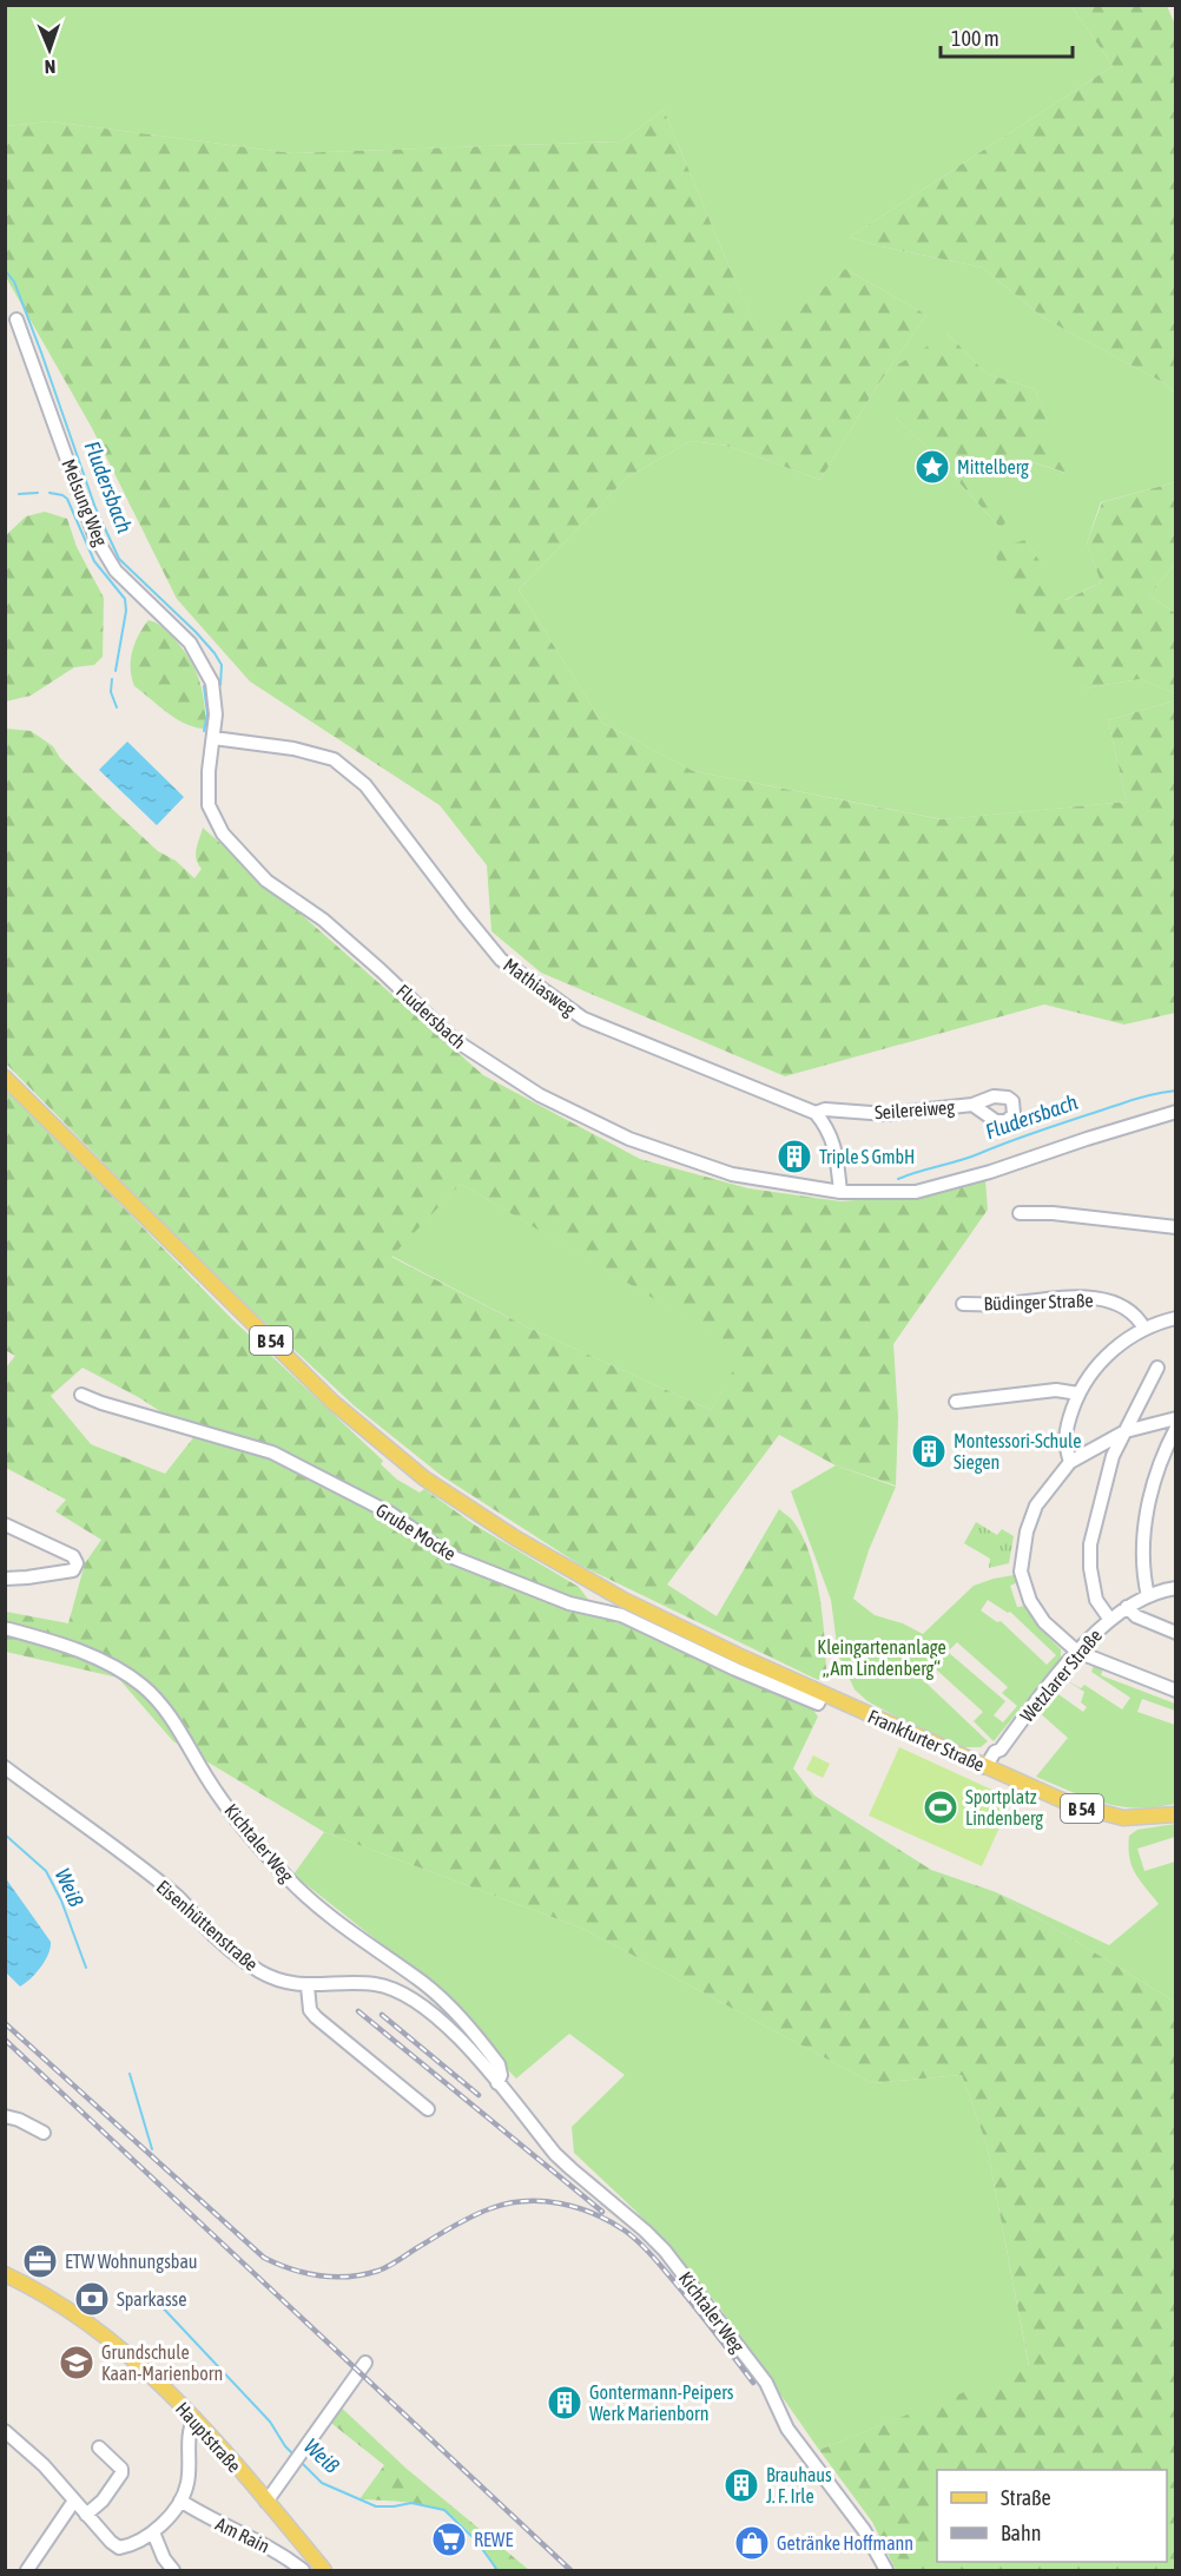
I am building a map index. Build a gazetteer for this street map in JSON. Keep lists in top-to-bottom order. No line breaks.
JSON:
{"streets":{"main road":["B 54","Frankfurter Straße","Hauptstraße"],"street":["Melsung Weg","Mathiasweg","Fludersbach","Seilereiweg","Büdinger Straße","Grube Mocke","Wetzlarer Straße","Kichtaler Weg","Eisenhüttenstraße","Am Rain"]},"crossings":[["Melsung Weg","Mathiasweg"],["Melsung Weg","Fludersbach"],["Mathiasweg","Fludersbach"],["Mathiasweg","Seilereiweg"],["Grube Mocke","Frankfurter Straße"],["Wetzlarer Straße","Frankfurter Straße"],["Kichtaler Weg","Eisenhüttenstraße"]],"water":["Fludersbach","Weiß"],"parks":["Kleingartenanlage „Am Lindenberg“"],"places":{"place":["Mittelberg"],"building":["Triple S GmbH","Montessori-Schule Siegen","Gontermann-Peipers Werk Marienborn","Brauhaus J. F. Irle"],"sports":["Sportplatz Lindenberg"],"office":["ETW Wohnungsbau"],"bank":["Sparkasse"],"school or university":["Grundschule Kaan-Marienborn"],"supermarket":["REWE"],"shop":["Getränke Hoffmann"]},"legend":["Straße","Bahn"],"scale_bar":"100 m","north":"bottom"}
